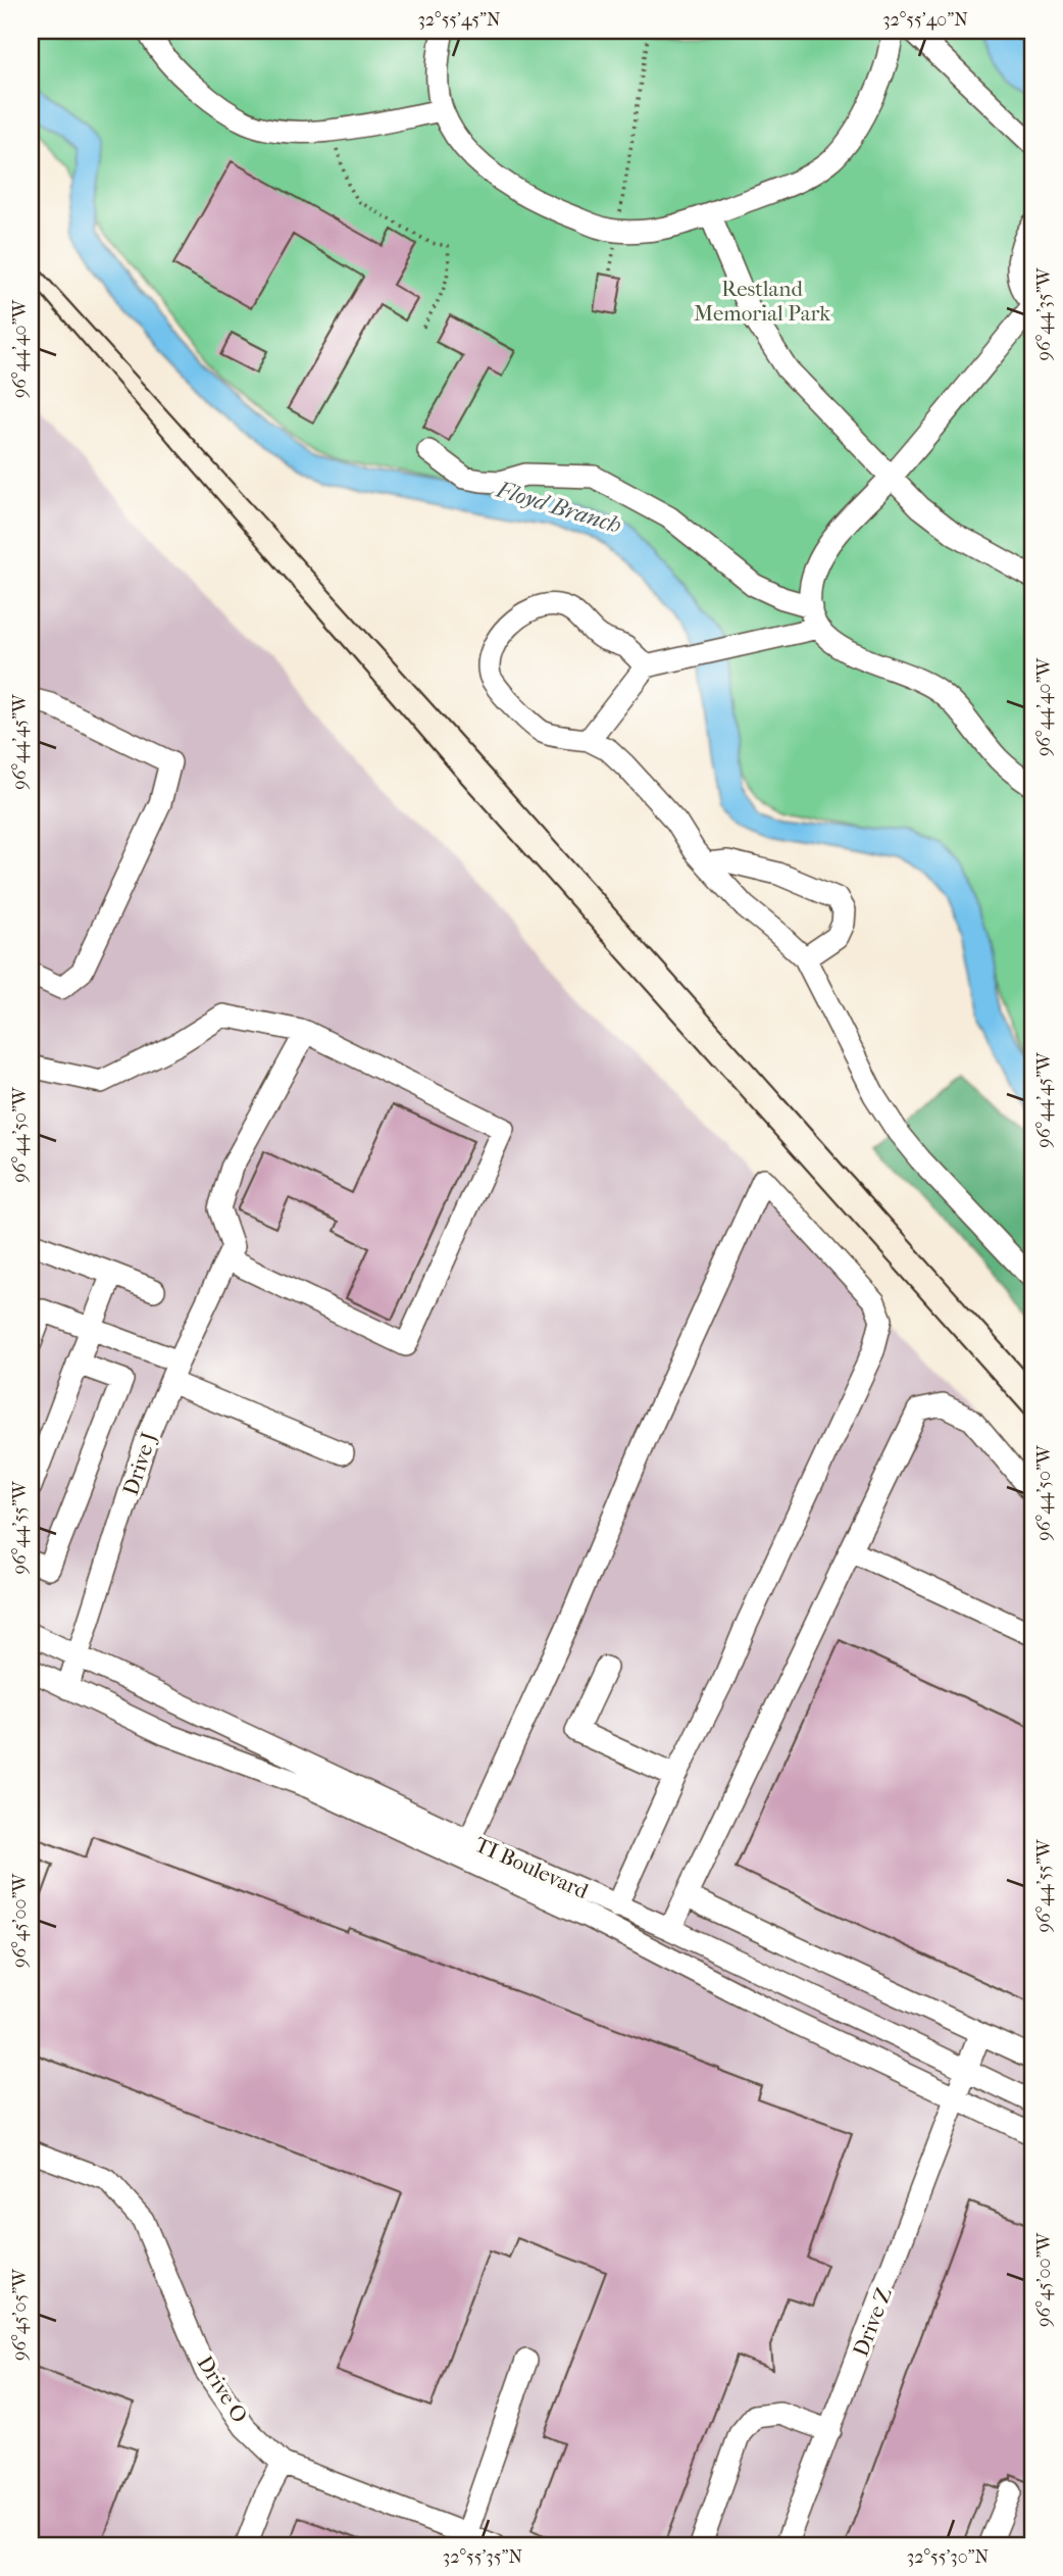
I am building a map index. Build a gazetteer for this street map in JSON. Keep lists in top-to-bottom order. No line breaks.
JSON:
{"streets":{"street":["Drive J","TI Boulevard","Drive Z","Drive O"]},"crossings":[["Drive J","TI Boulevard"],["TI Boulevard","Drive Z"]],"water":["Floyd Branch"],"parks":["Restland Memorial Park"],"coordinates":["32°55'45\"N","32°55'40\"N","96°44'35\"W","96°44'40\"W","96°44'45\"W","96°44'50\"W","96°44'55\"W","96°45'00\"W","96°45'05\"W","32°55'35\"N","32°55'30\"N"]}
